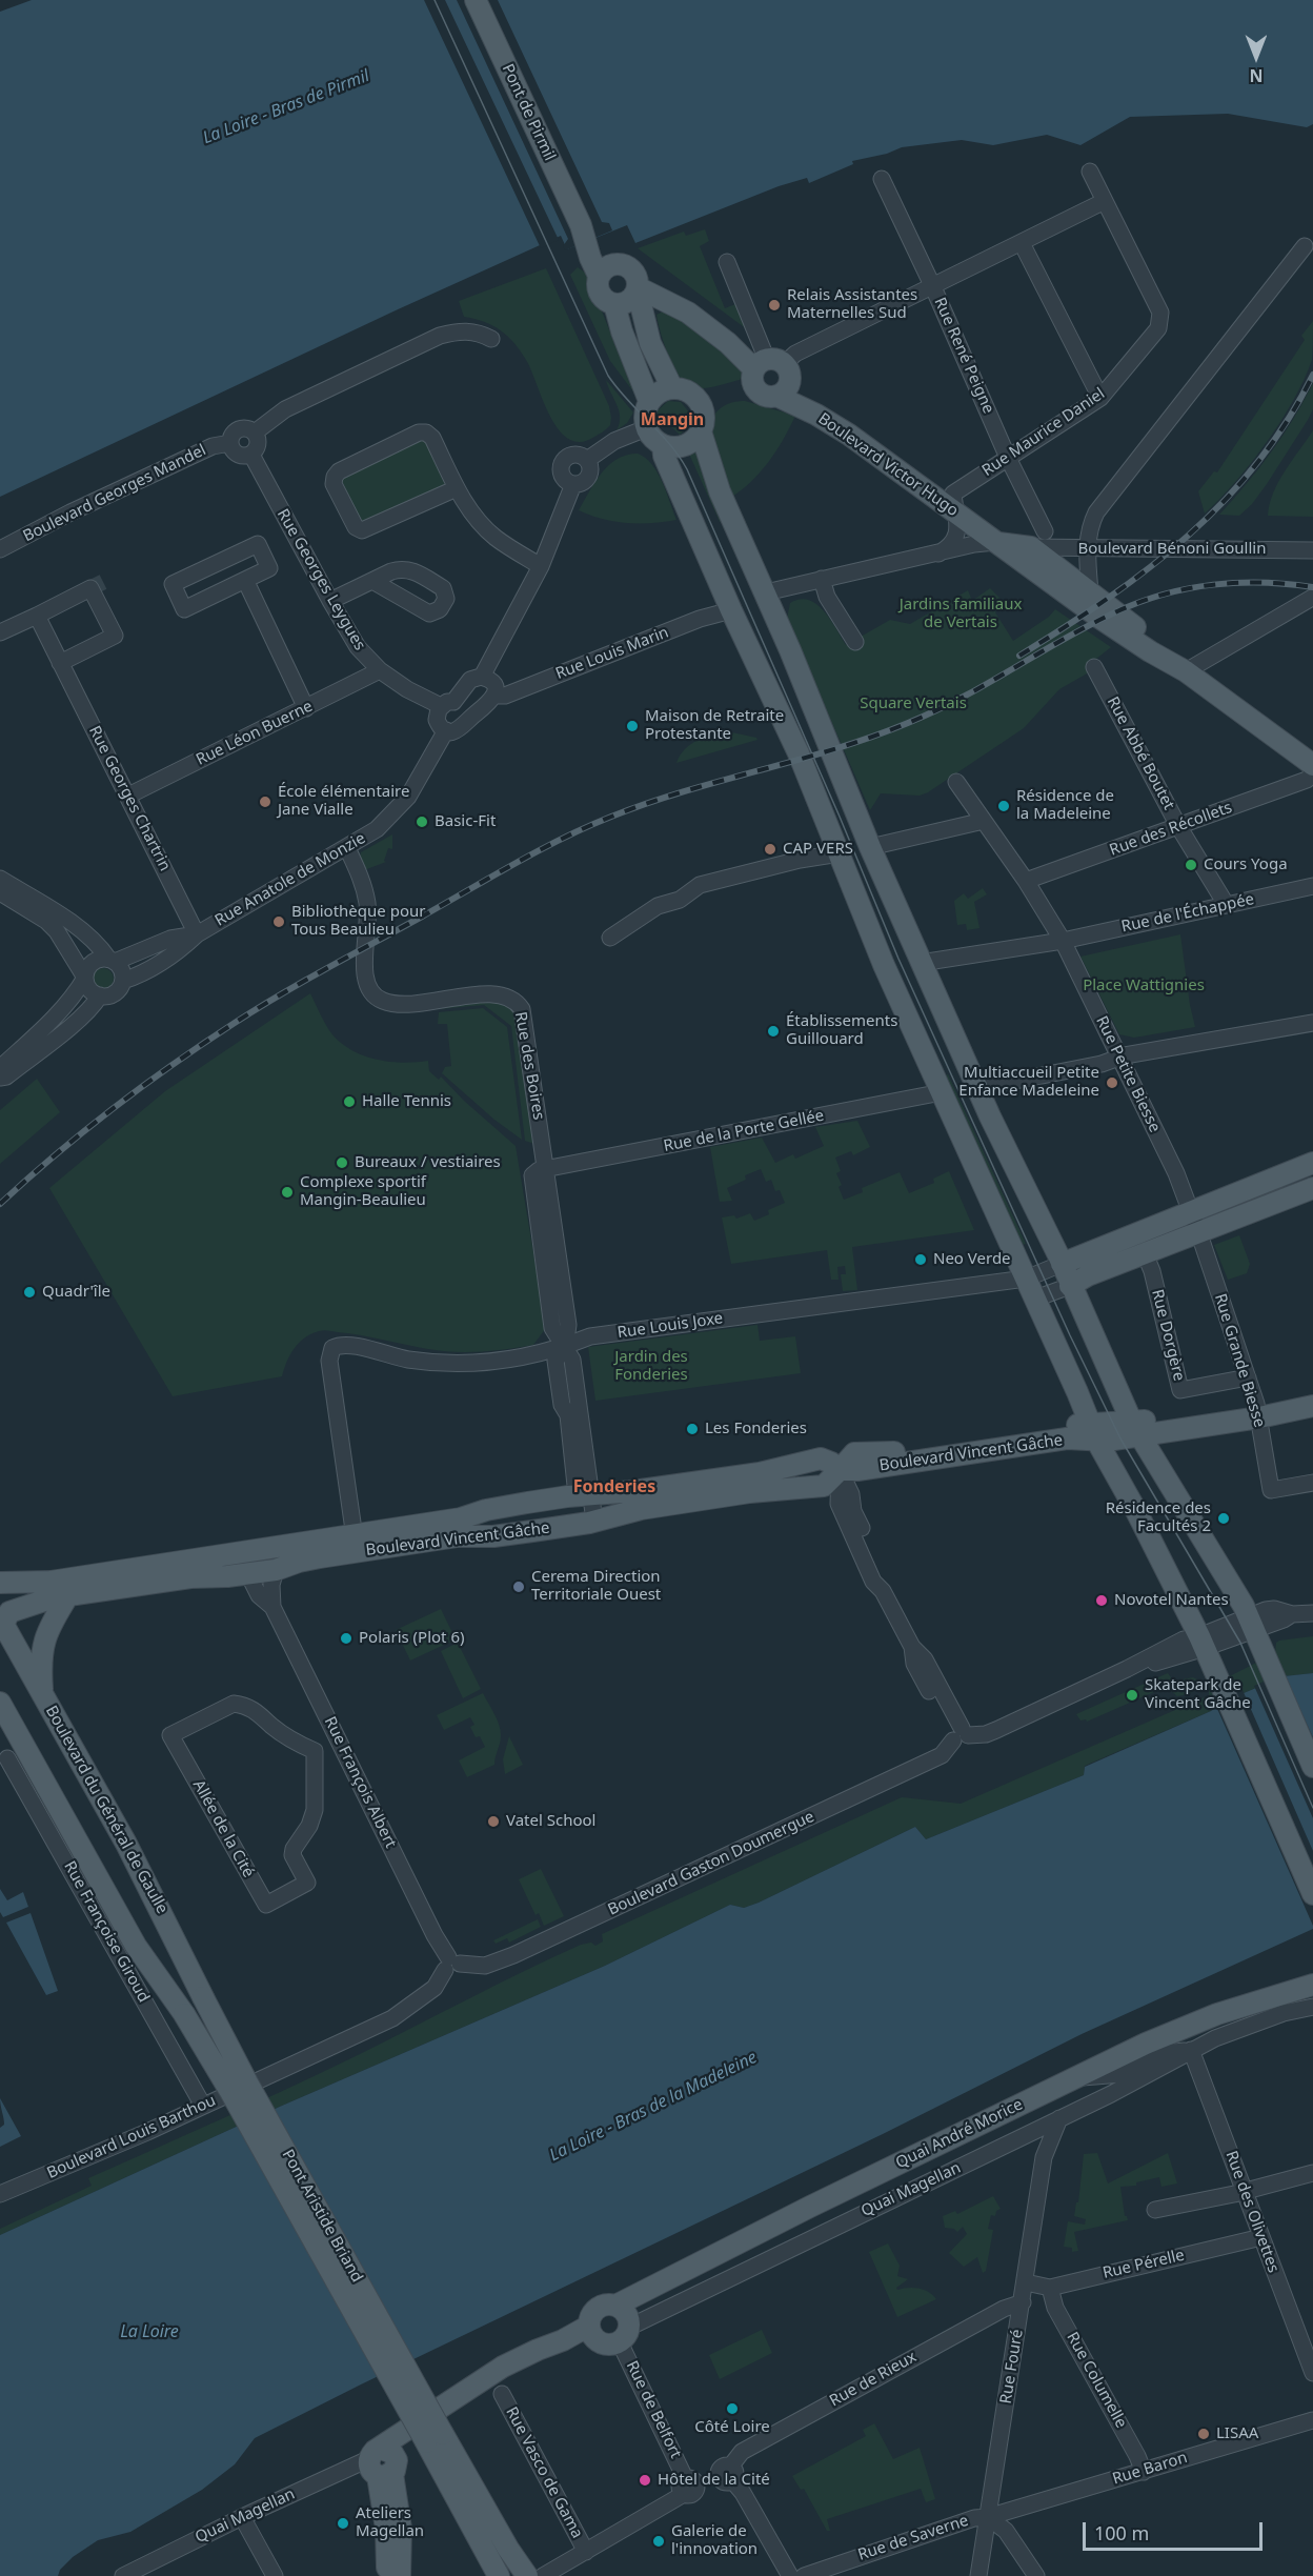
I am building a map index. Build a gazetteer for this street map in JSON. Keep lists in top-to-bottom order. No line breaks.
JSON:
{"streets":{"main road":["Pont de Pirmil","Boulevard Victor Hugo","Boulevard Vincent Gâche","Boulevard du Général de Gaulle","Quai André Morice","Pont Aristide Briand"],"street":["Rue René Peigne","Rue Maurice Daniel","Boulevard Georges Mandel","Boulevard Bénoni Goullin","Rue Georges Leygues","Rue Louis Marin","Rue Léon Buerne","Rue Abbé Boutet","Rue Georges Chartrin","Rue des Récollets","Rue Anatole de Monzie","Rue de l'Échappée","Rue des Boires","Rue Petite Biesse","Rue de la Porte Gellée","Rue Louis Joxe","Rue Dorgère","Rue Grande Biesse","Rue François Albert","Allée de la Cité","Boulevard Gaston Doumergue","Rue Françoise Giroud","Boulevard Louis Barthou","Quai Magellan","Rue des Olivettes","Rue Pérelle","Rue Fouré","Rue de Rieux","Rue Columelle","Rue de Belfort","Rue Baron","Rue Vasco de Gama","Rue de Saverne"]},"crossings":[["Rue René Peigne","Rue Maurice Daniel"],["Rue René Peigne","Boulevard Victor Hugo"],["Rue René Peigne","Boulevard Bénoni Goullin"],["Rue Maurice Daniel","Boulevard Victor Hugo"],["Boulevard Victor Hugo","Boulevard Bénoni Goullin"],["Boulevard Georges Mandel","Rue Georges Leygues"],["Rue Georges Leygues","Rue Léon Buerne"],["Rue Georges Leygues","Rue Anatole de Monzie"],["Rue Léon Buerne","Rue Georges Chartrin"],["Rue Abbé Boutet","Rue des Récollets"],["Rue Abbé Boutet","Rue de l'Échappée"],["Rue Georges Chartrin","Rue Anatole de Monzie"],["Rue des Récollets","Rue Petite Biesse"],["Rue Anatole de Monzie","Rue des Boires"],["Rue de l'Échappée","Rue Petite Biesse"],["Rue des Boires","Rue de la Porte Gellée"],["Rue Petite Biesse","Rue Grande Biesse"],["Rue Louis Joxe","Boulevard Vincent Gâche"],["Rue Dorgère","Rue Grande Biesse"],["Rue Grande Biesse","Boulevard Vincent Gâche"],["Boulevard Vincent Gâche","Rue François Albert"],["Boulevard Vincent Gâche","Boulevard du Général de Gaulle"],["Rue François Albert","Boulevard Gaston Doumergue"],["Rue François Albert","Boulevard Louis Barthou"],["Boulevard du Général de Gaulle","Pont Aristide Briand"],["Boulevard Gaston Doumergue","Boulevard Louis Barthou"],["Rue Françoise Giroud","Boulevard Louis Barthou"],["Quai André Morice","Quai Magellan"],["Quai André Morice","Rue de Belfort"],["Quai Magellan","Rue des Olivettes"],["Quai Magellan","Rue Fouré"],["Quai Magellan","Rue de Belfort"],["Rue des Olivettes","Rue Pérelle"],["Rue Pérelle","Rue Fouré"],["Rue Pérelle","Rue Columelle"],["Rue Fouré","Rue de Rieux"],["Rue Fouré","Rue Baron"],["Rue Fouré","Rue de Saverne"],["Rue de Rieux","Rue de Belfort"],["Rue de Rieux","Rue Vasco de Gama"],["Rue Columelle","Rue Baron"],["Rue Baron","Rue de Saverne"]],"districts":["Mangin","Fonderies"],"water":["La Loire - Bras de Pirmil","La Loire - Bras de la Madeleine","La Loire"],"parks":["Jardins familiaux de Vertais","Square Vertais","Place Wattignies","Jardin des Fonderies"],"places":["Relais Assistantes Maternelles Sud","Maison de Retraite Protestante","École élémentaire Jane Vialle","Résidence de la Madeleine","Basic-Fit","CAP VERS","Cours Yoga","Bibliothèque pour Tous Beaulieu","Établissements Guillouard","Multiaccueil Petite Enfance Madeleine","Halle Tennis","Bureaux / vestiaires","Complexe sportif Mangin-Beaulieu","Neo Verde","Quadr'île","Les Fonderies","Résidence des Facultés 2","Cerema Direction Territoriale Ouest","Novotel Nantes","Polaris (Plot 6)","Skatepark de Vincent Gâche","Vatel School","Côté Loire","LISAA","Hôtel de la Cité","Ateliers Magellan","Galerie de l'innovation"],"scale_bar":"100 m","north":"bottom"}
